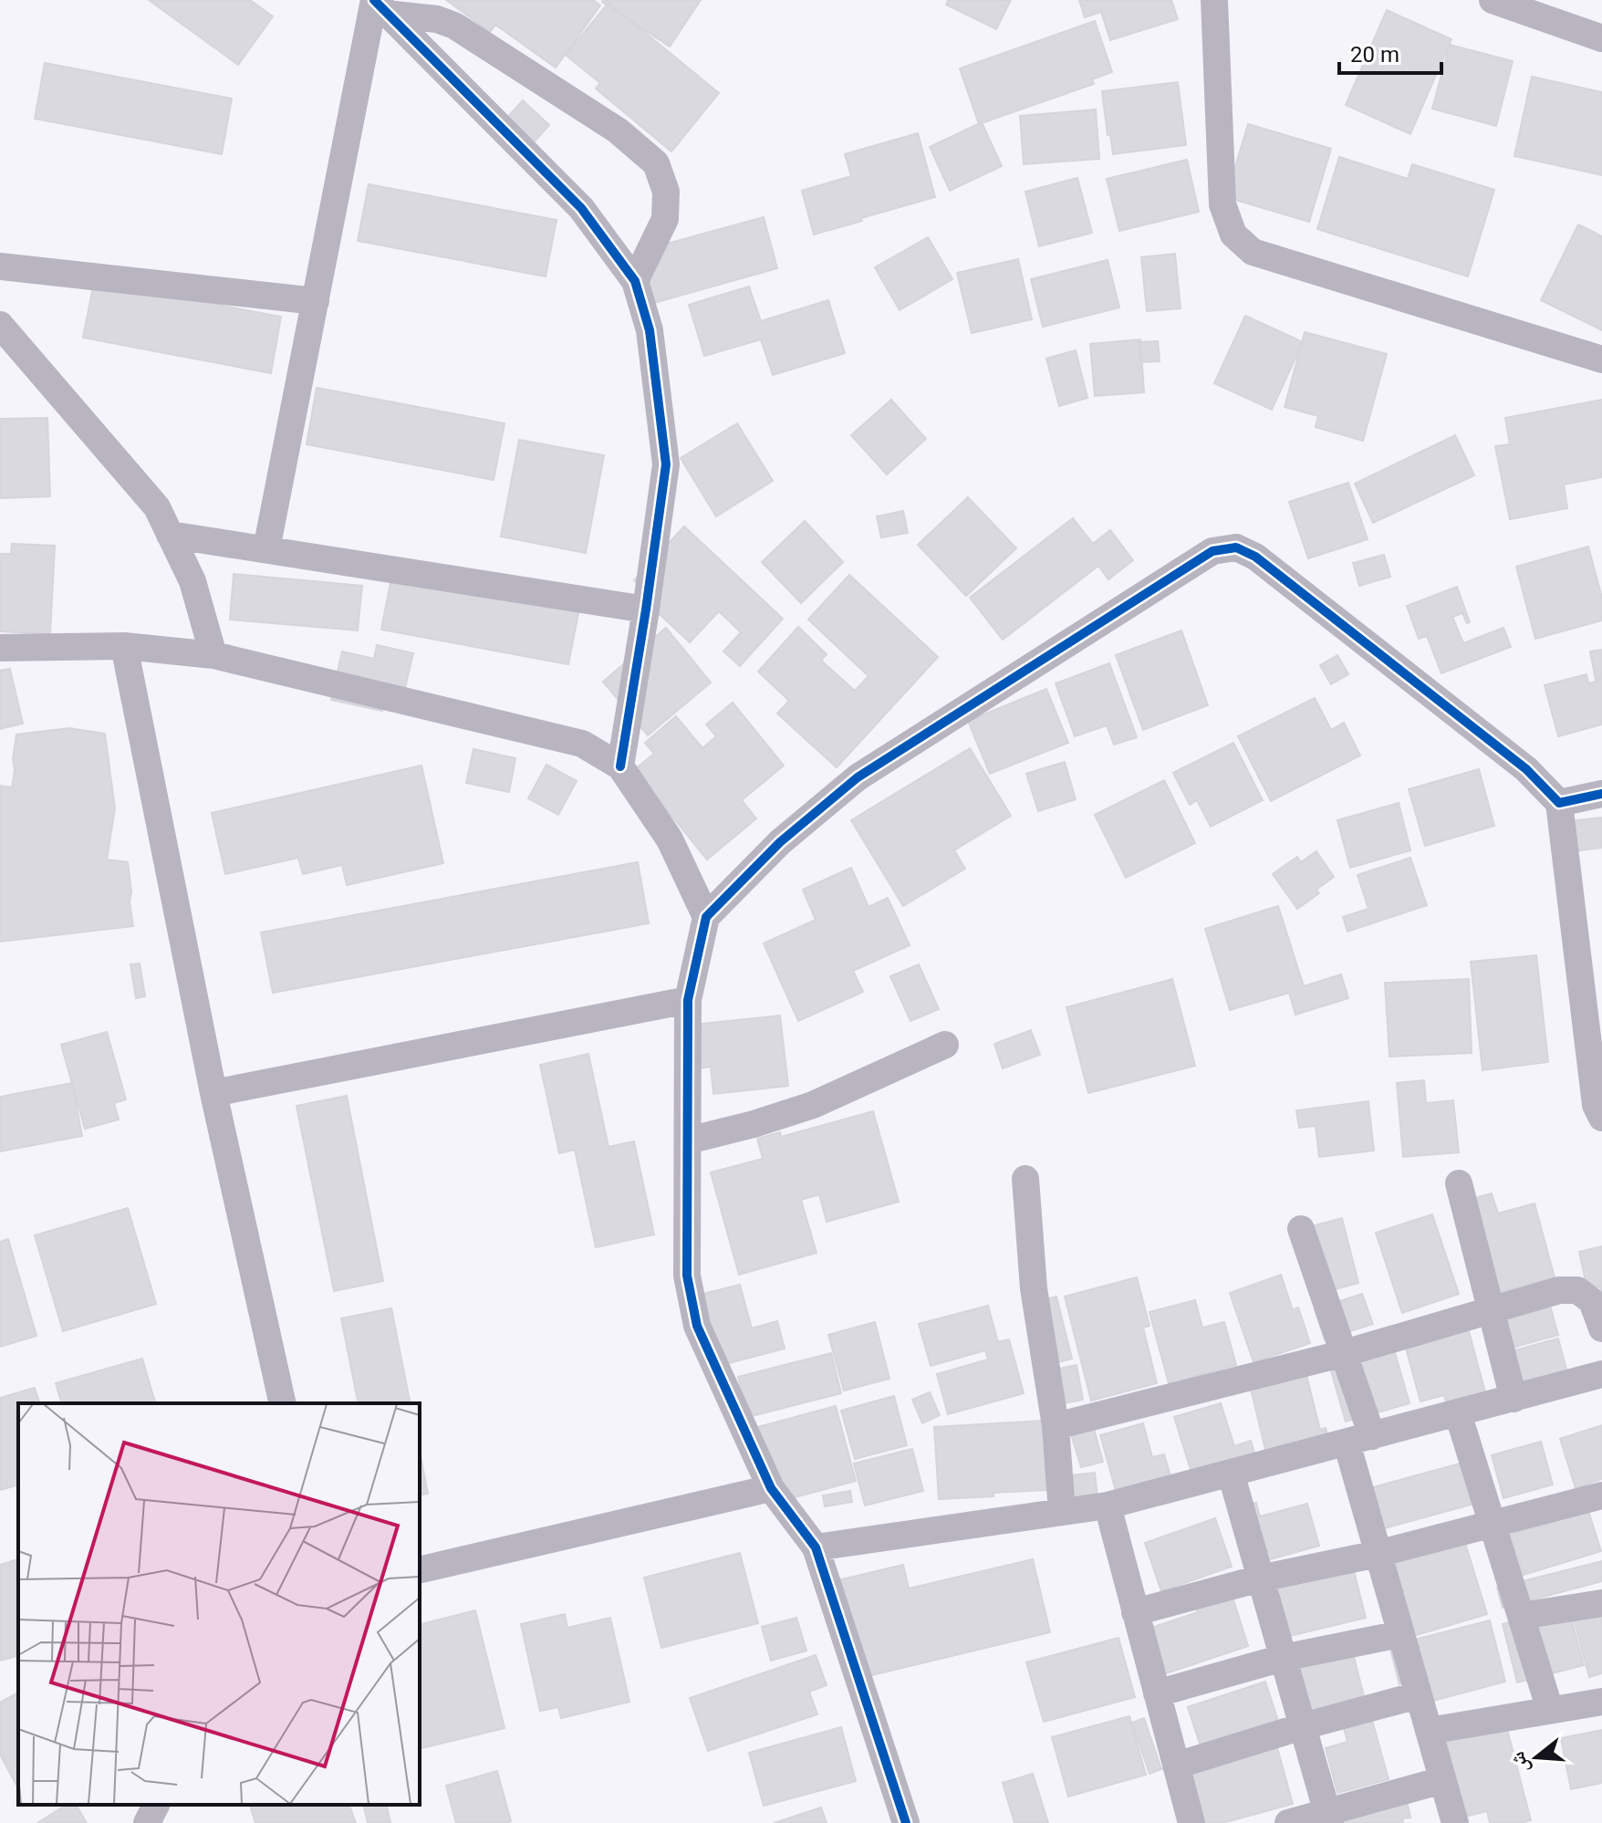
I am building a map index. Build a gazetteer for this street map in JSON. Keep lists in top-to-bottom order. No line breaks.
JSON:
{"scale_bar":"20 m","north":"left"}
